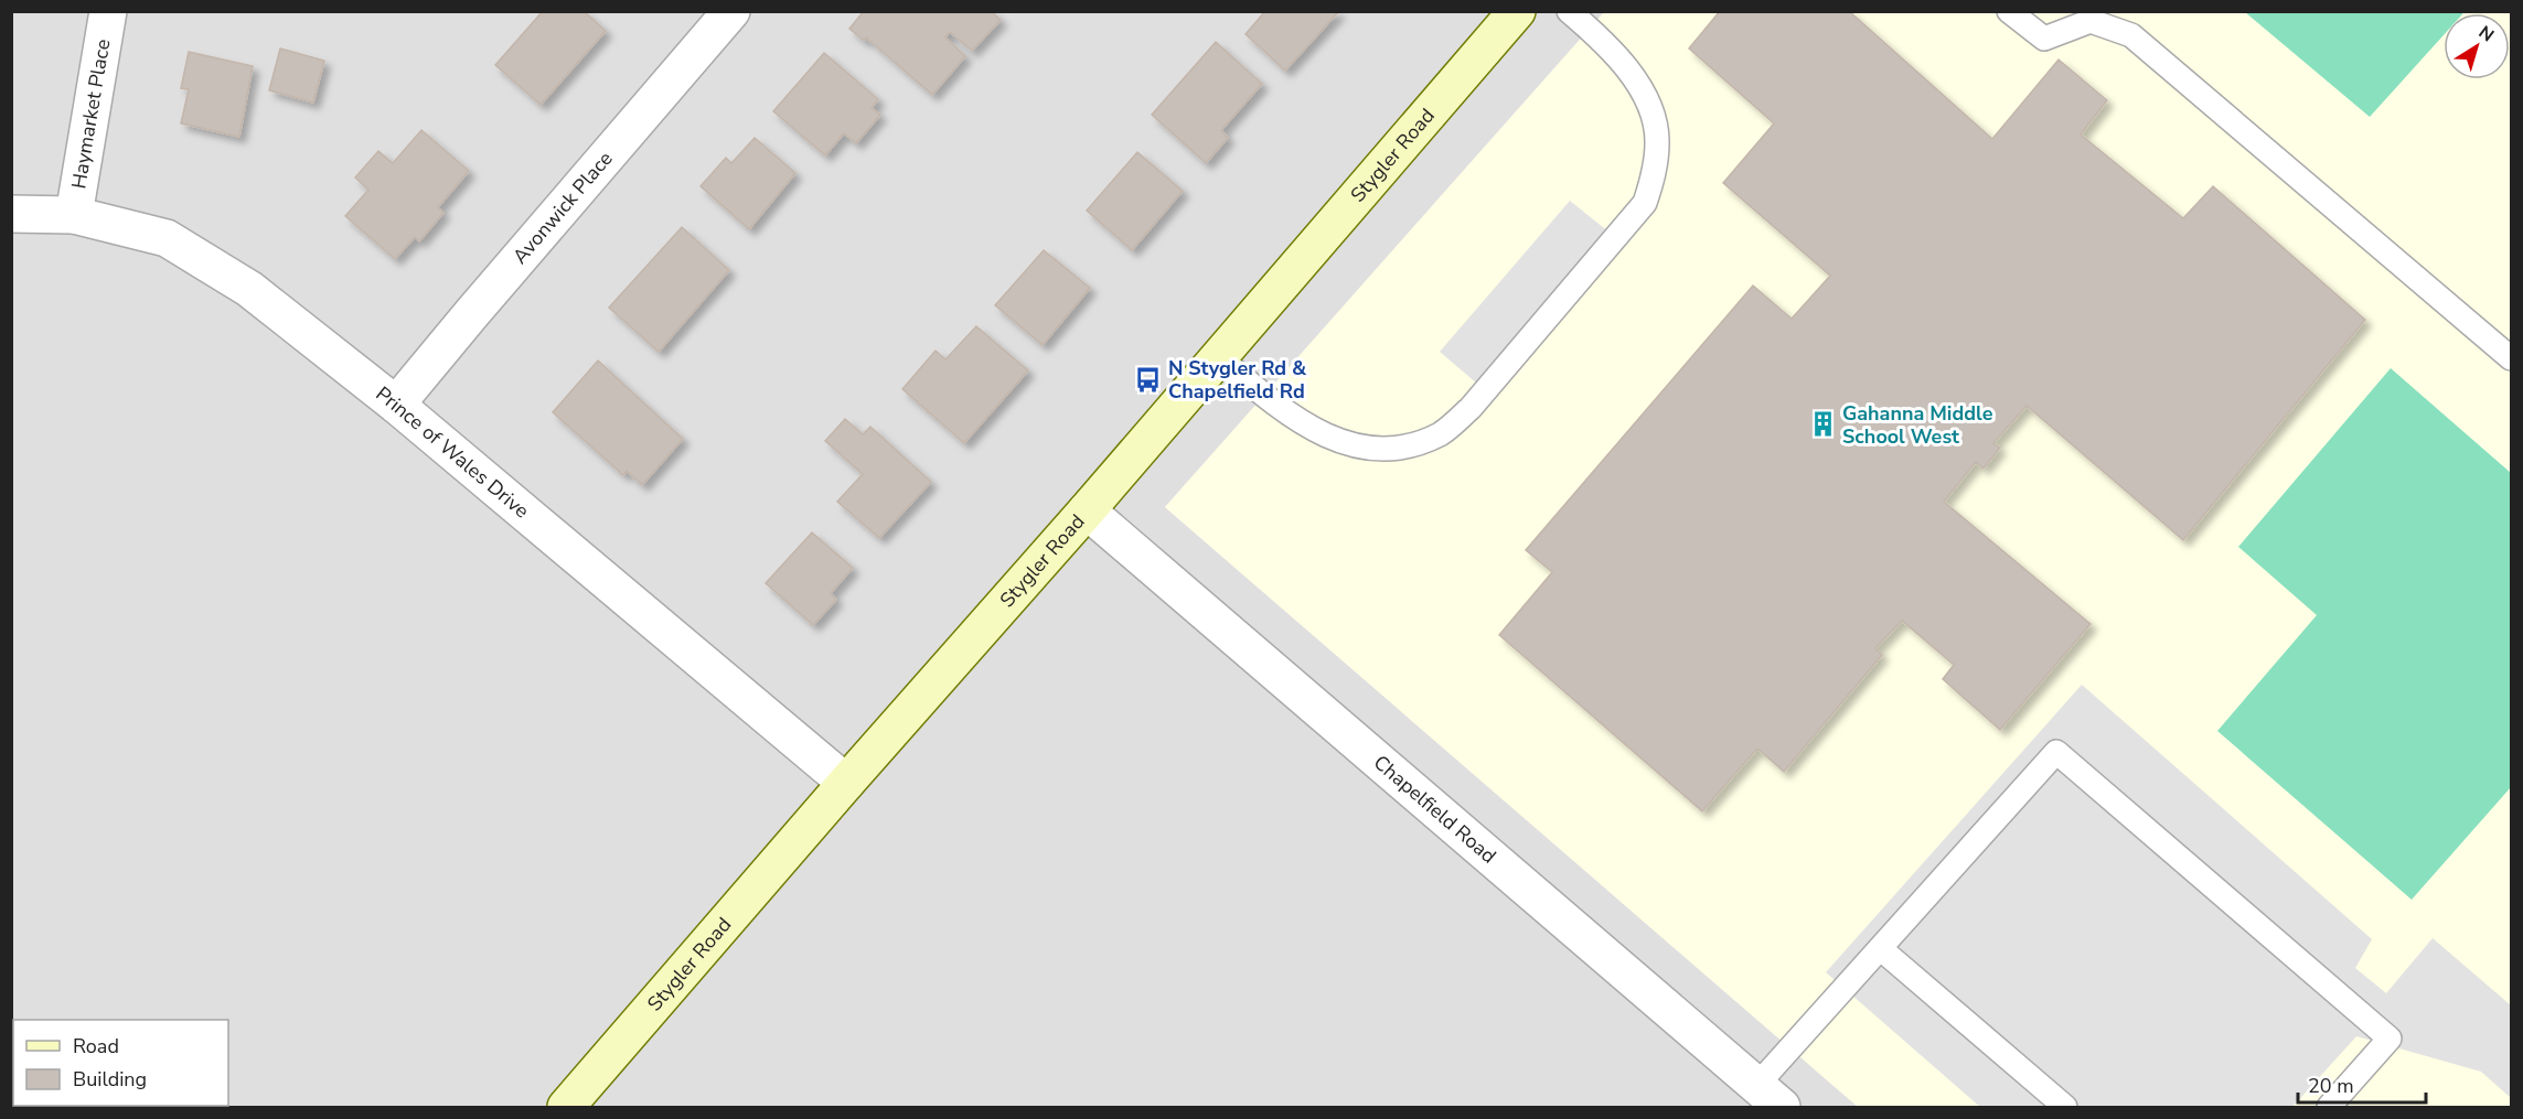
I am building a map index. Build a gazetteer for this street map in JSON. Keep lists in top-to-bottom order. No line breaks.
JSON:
{"streets":{"main road":["Stygler Road"],"street":["Haymarket Place","Avonwick Place","Prince of Wales Drive","Chapelfield Road"]},"crossings":[["Haymarket Place","Prince of Wales Drive"],["Stygler Road","Prince of Wales Drive"],["Stygler Road","Chapelfield Road"],["Avonwick Place","Prince of Wales Drive"]],"places":{"bus stop":["N Stygler Rd & Chapelfield Rd"],"building":["Gahanna Middle School West"]},"legend":["Road","Building"],"scale_bar":"20 m","north":"top right"}
